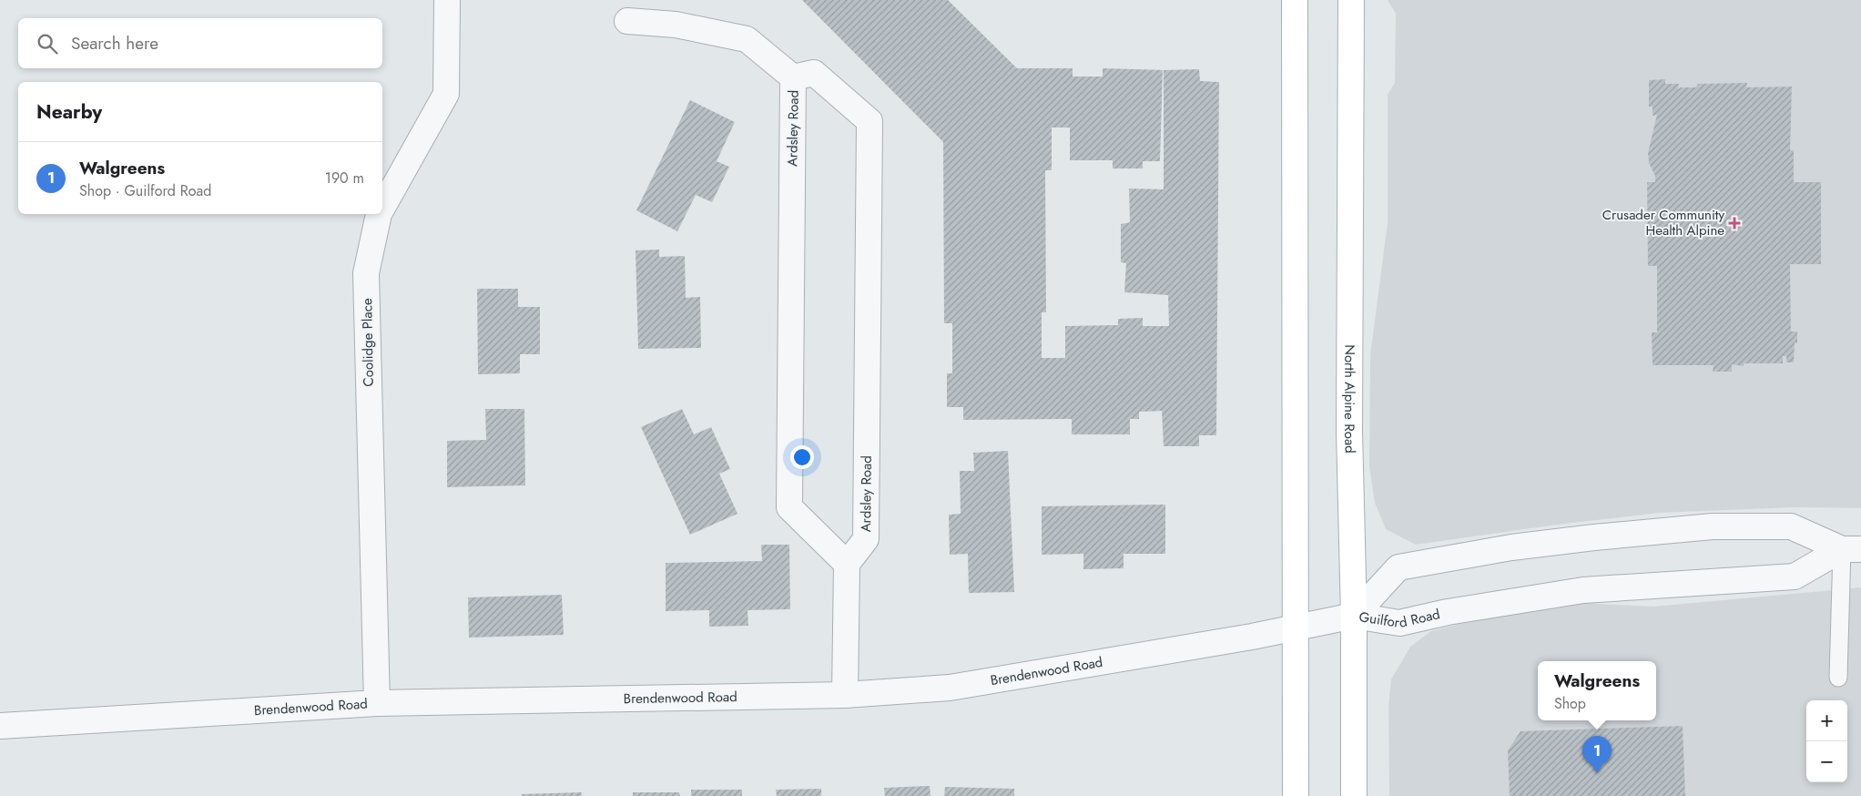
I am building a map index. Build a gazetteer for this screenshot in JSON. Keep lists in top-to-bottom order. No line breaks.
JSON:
{"streets":{"main road":["North Alpine Road"],"street":["Ardsley Road","Coolidge Place","Guilford Road","Brendenwood Road"]},"crossings":[["Coolidge Place","Brendenwood Road"],["North Alpine Road","Guilford Road"],["North Alpine Road","Brendenwood Road"],["Guilford Road","Brendenwood Road"]],"places":{"health":["Crusader Community Health Alpine"]},"page":{"search":"Search here","heading":"Nearby","list":[{"mark":"1","name":"Walgreens","note":"Shop · Guilford Road","value":"190 m"}],"popup":["Walgreens","Shop"],"map_buttons":["+","−"],"pins":"1"}}
